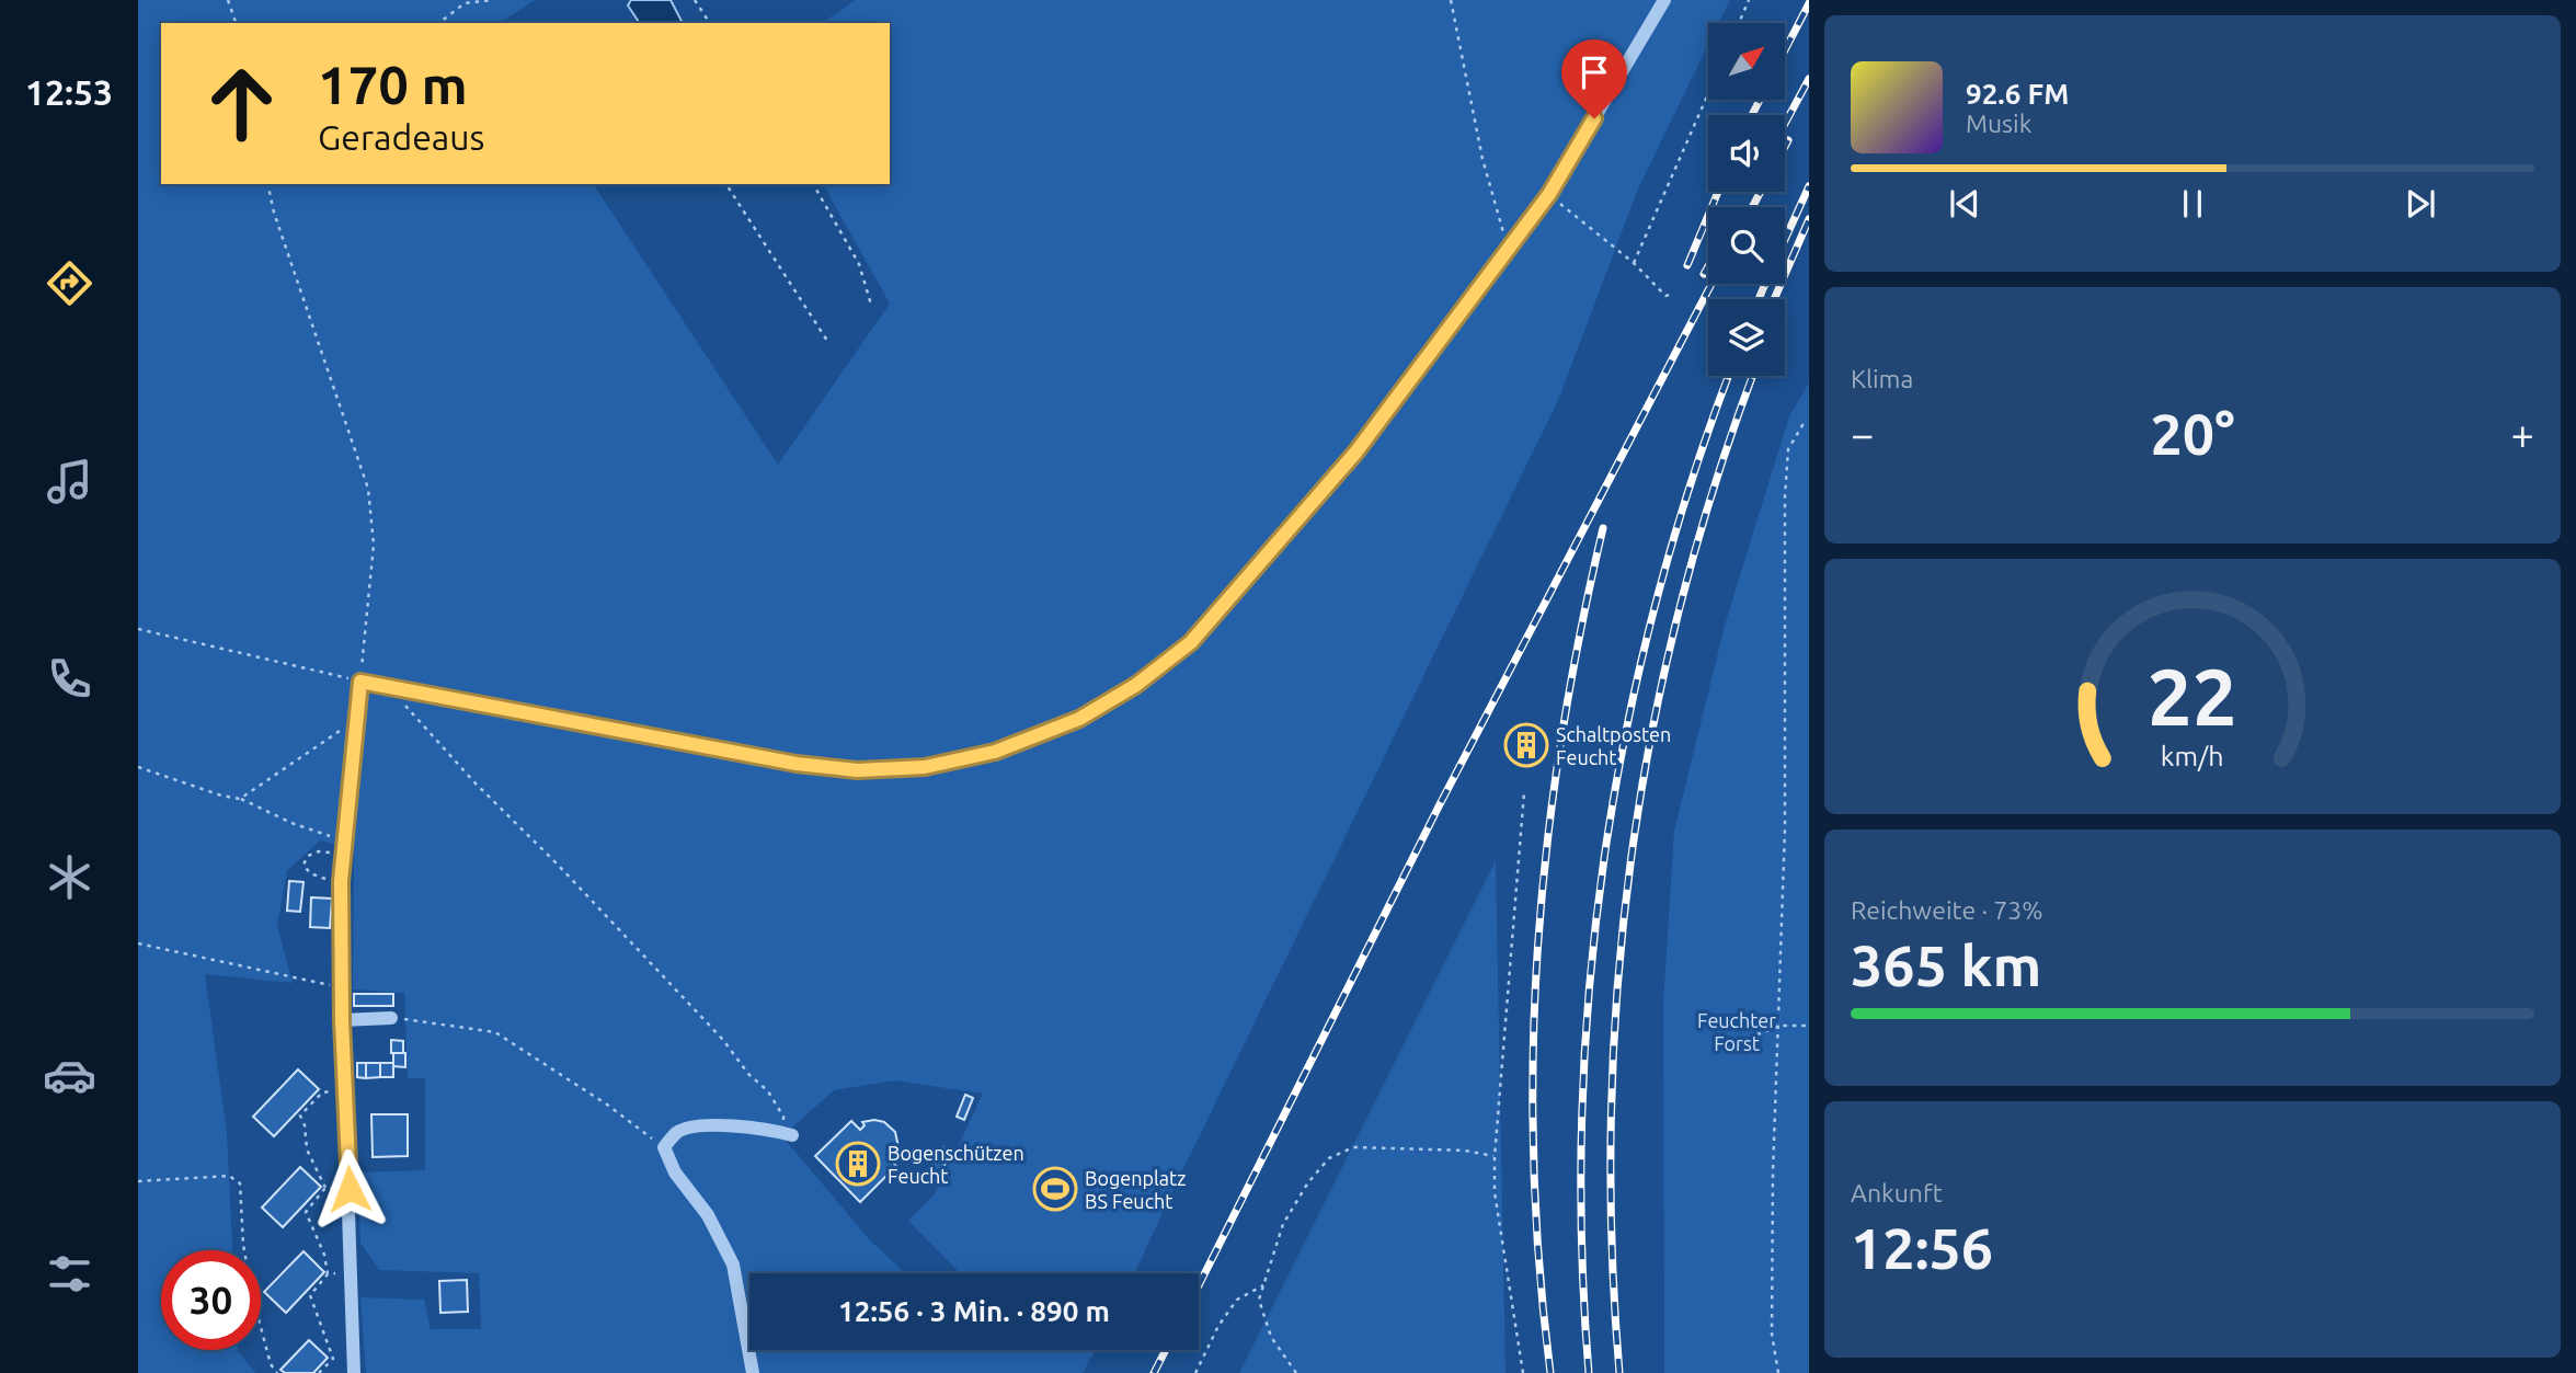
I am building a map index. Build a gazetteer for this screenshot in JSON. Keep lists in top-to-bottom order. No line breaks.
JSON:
{"parks":["Feuchter Forst"],"places":{"building":["Schaltposten Feucht","Bogenschützen Feucht"],"sports":["Bogenplatz BS Feucht"]},"north":"top right","page":{"tabs":"12:53","turn":["170 m","Geradeaus"],"song":["92.6 FM","Musik"],"tile":["Klima",["Reichweite · 73%","365 km"],["Ankunft","12:56"]],"heat":["−","20°","+"],"limit":"30","trip":"12:56 · 3 Min. · 890 m","gauge":["22","km/h"]}}
